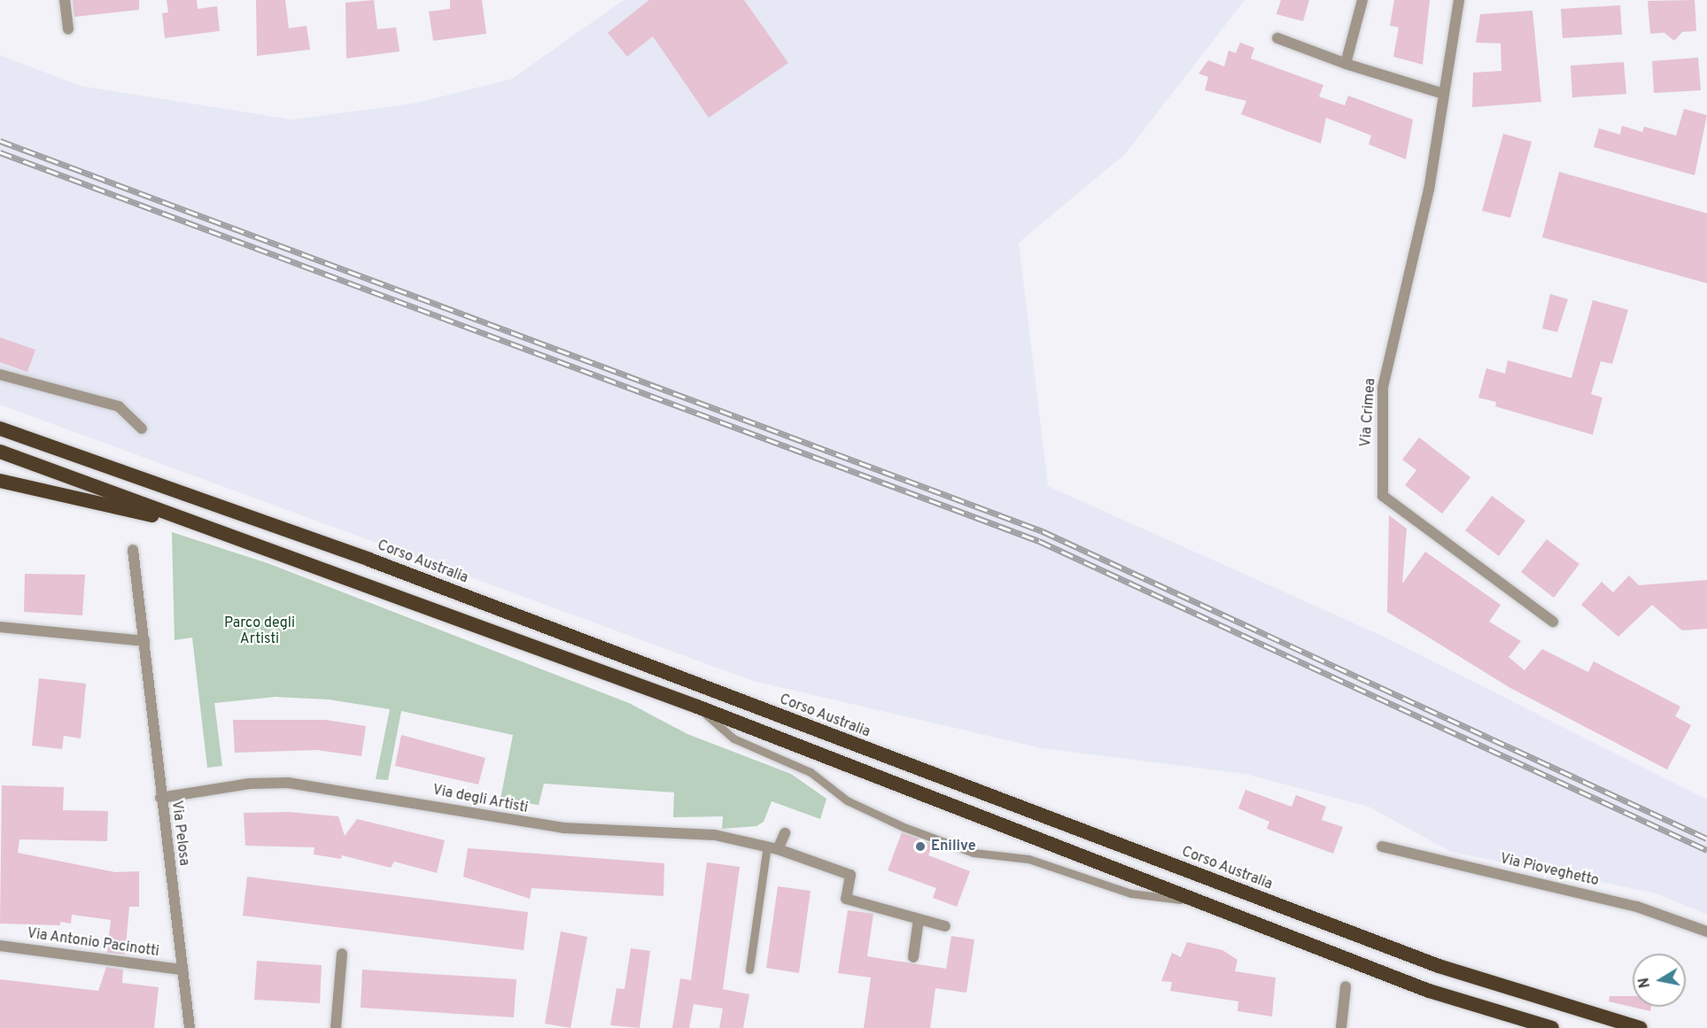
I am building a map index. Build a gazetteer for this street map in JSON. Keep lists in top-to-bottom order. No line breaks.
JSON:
{"streets":{"highway":["Corso Australia"],"street":["Via Crimea","Via degli Artisti","Via Pelosa","Via Pioveghetto","Via Antonio Pacinotti"]},"crossings":[["Via degli Artisti","Via Pelosa"],["Via Pelosa","Via Antonio Pacinotti"]],"parks":["Parco degli Artisti"],"places":["Enilive"],"north":"left"}
